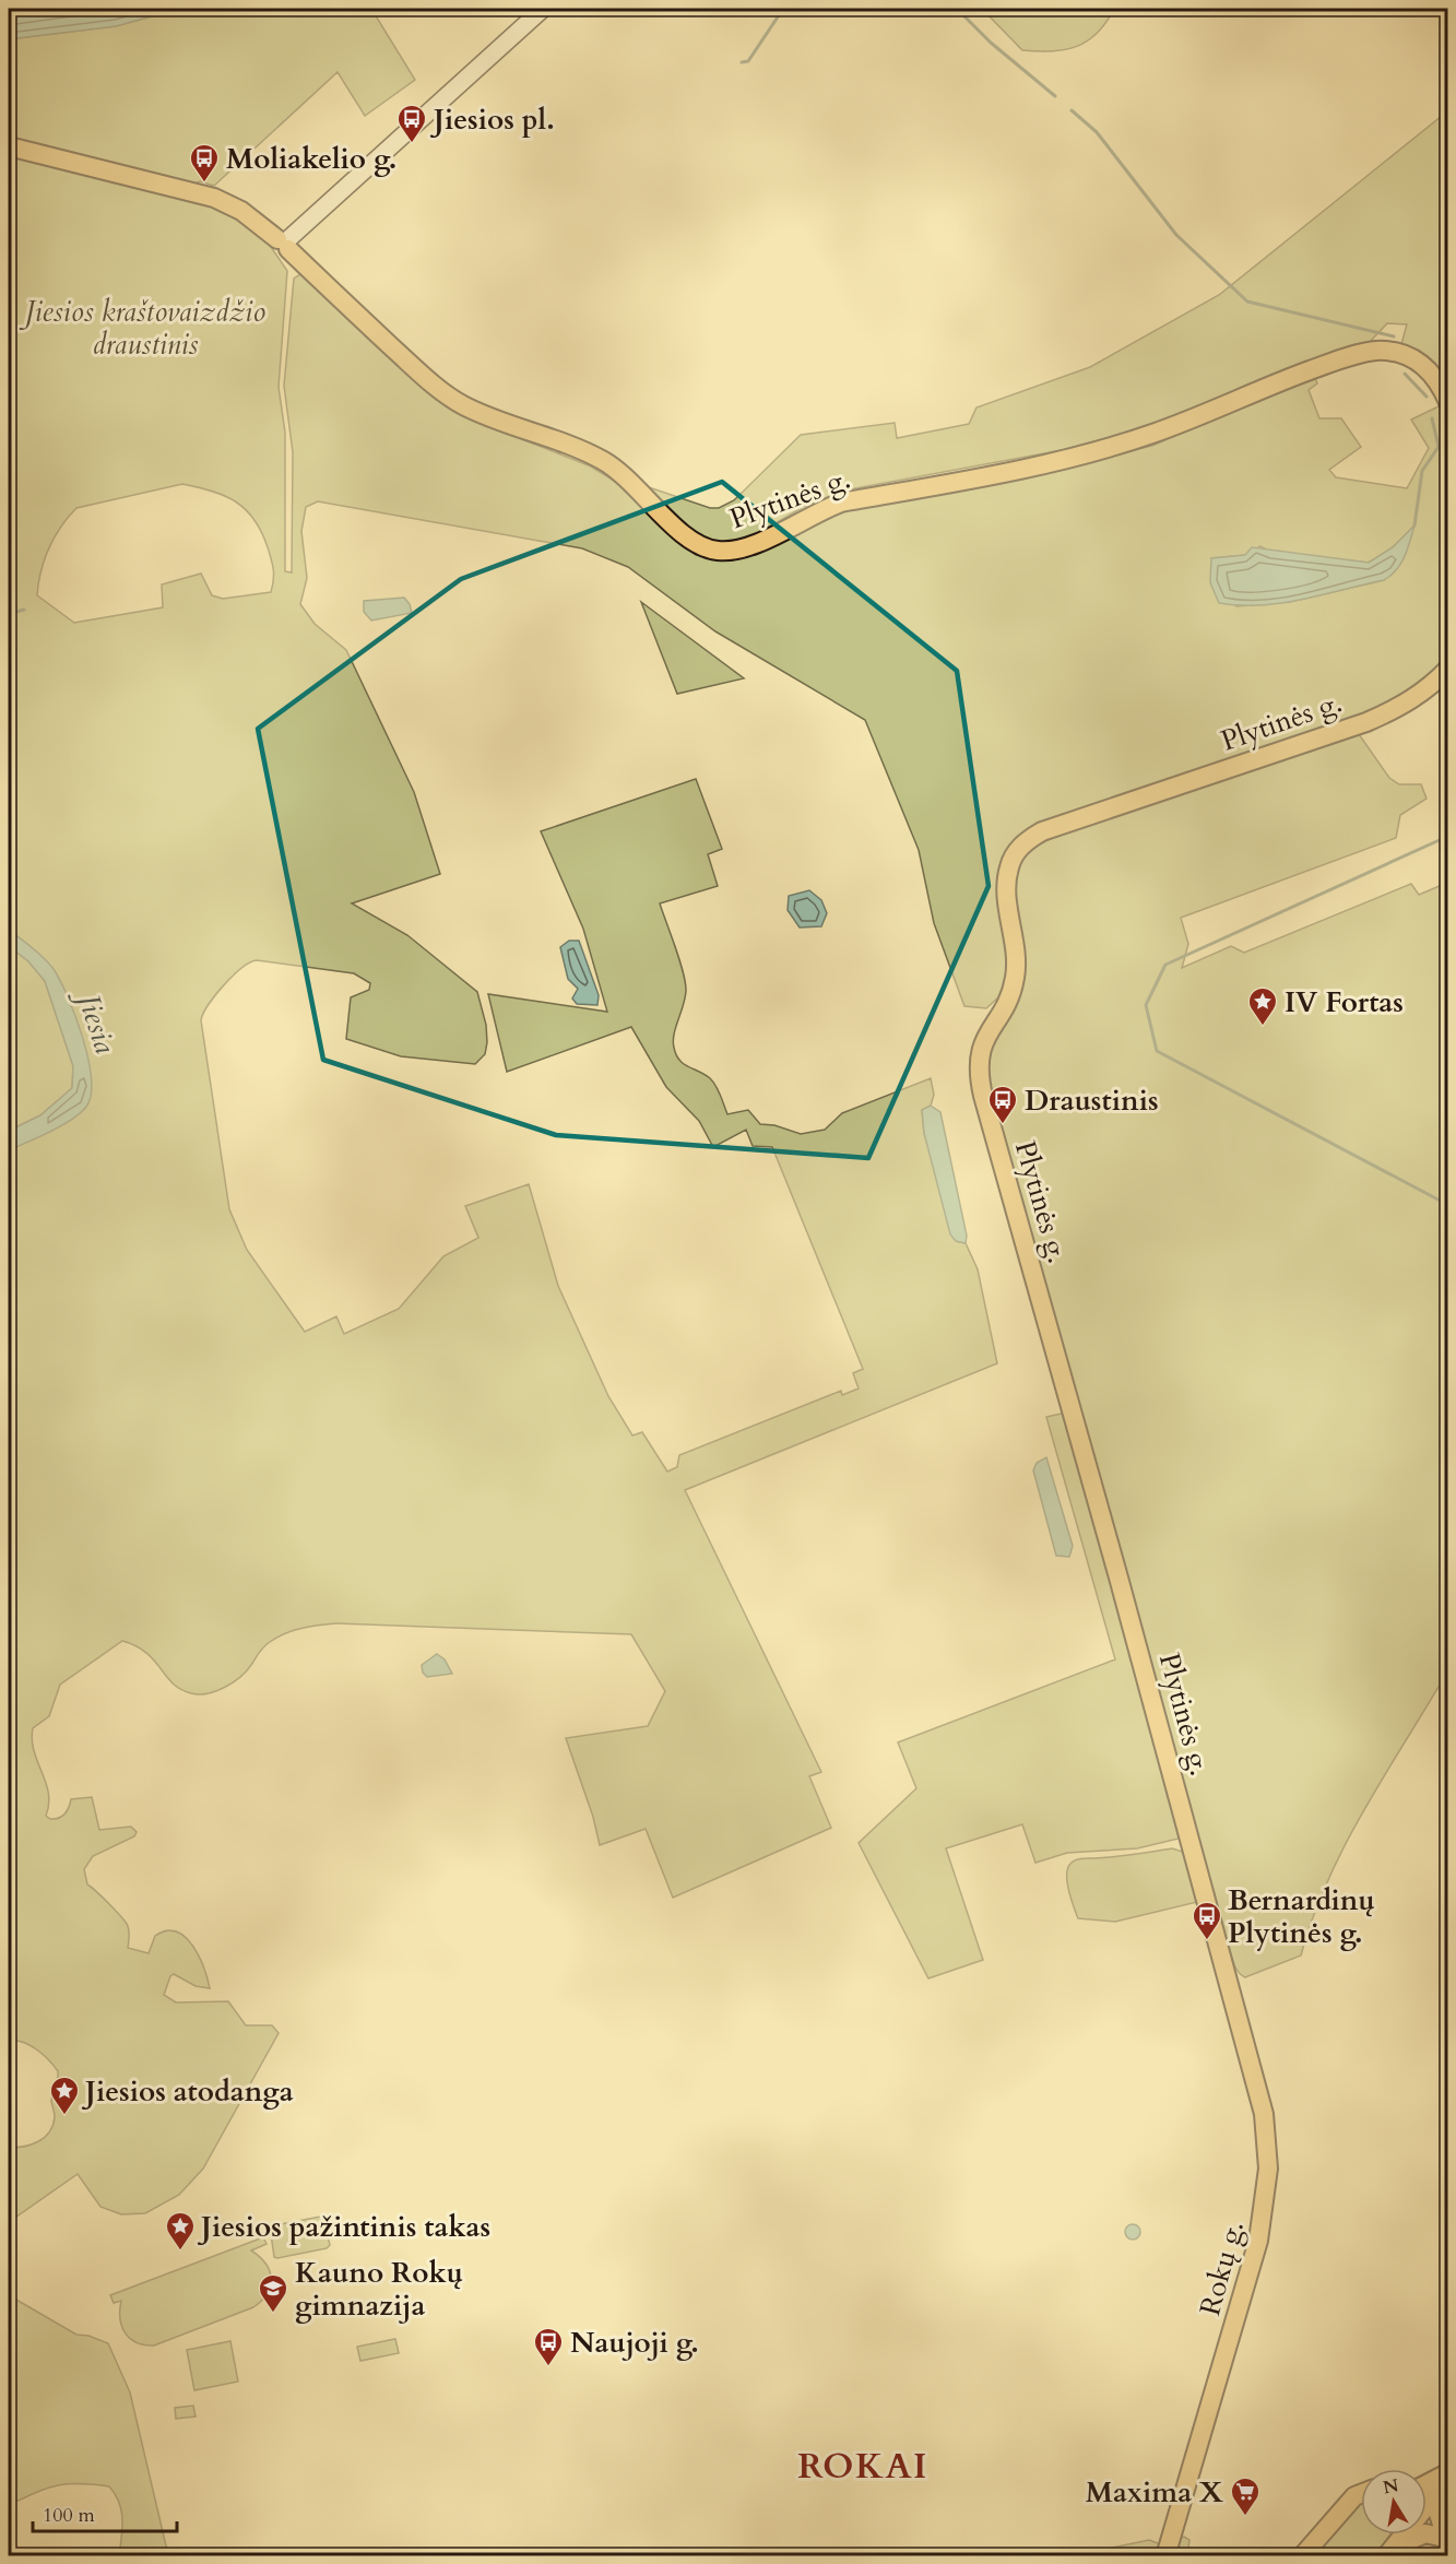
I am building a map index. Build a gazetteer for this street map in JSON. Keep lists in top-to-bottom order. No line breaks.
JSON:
{"streets":{"main road":["Plytinės g.","Rokų g."]},"crossings":[["Plytinės g.","Rokų g."]],"districts":["ROKAI"],"water":["Jiesia"],"parks":["Jiesios kraštovaizdžio draustinis"],"places":{"bus stop":["Jiesios pl.","Moliakelio g.","Draustinis","Bernardinų Plytinės g.","Naujoji g."],"place":["IV Fortas","Jiesios atodanga","Jiesios pažintinis takas"],"school or university":["Kauno Rokų gimnazija"],"supermarket":["Maxima X"]},"scale_bar":"100 m","north":"top"}
